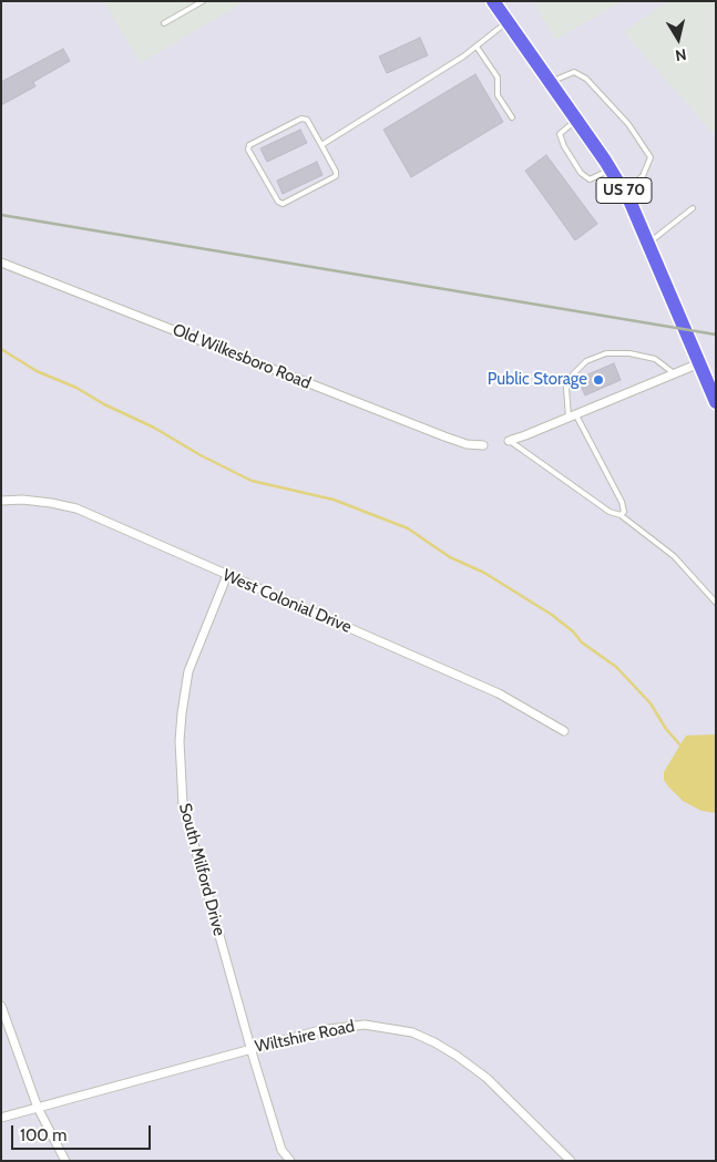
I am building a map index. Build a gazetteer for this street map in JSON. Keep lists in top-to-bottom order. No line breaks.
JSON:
{"streets":{"highway":["US 70"],"street":["Old Wilkesboro Road","West Colonial Drive","South Milford Drive","Wiltshire Road"]},"crossings":[["West Colonial Drive","South Milford Drive"],["South Milford Drive","Wiltshire Road"]],"places":["Public Storage"],"scale_bar":"100 m","north":"bottom"}
